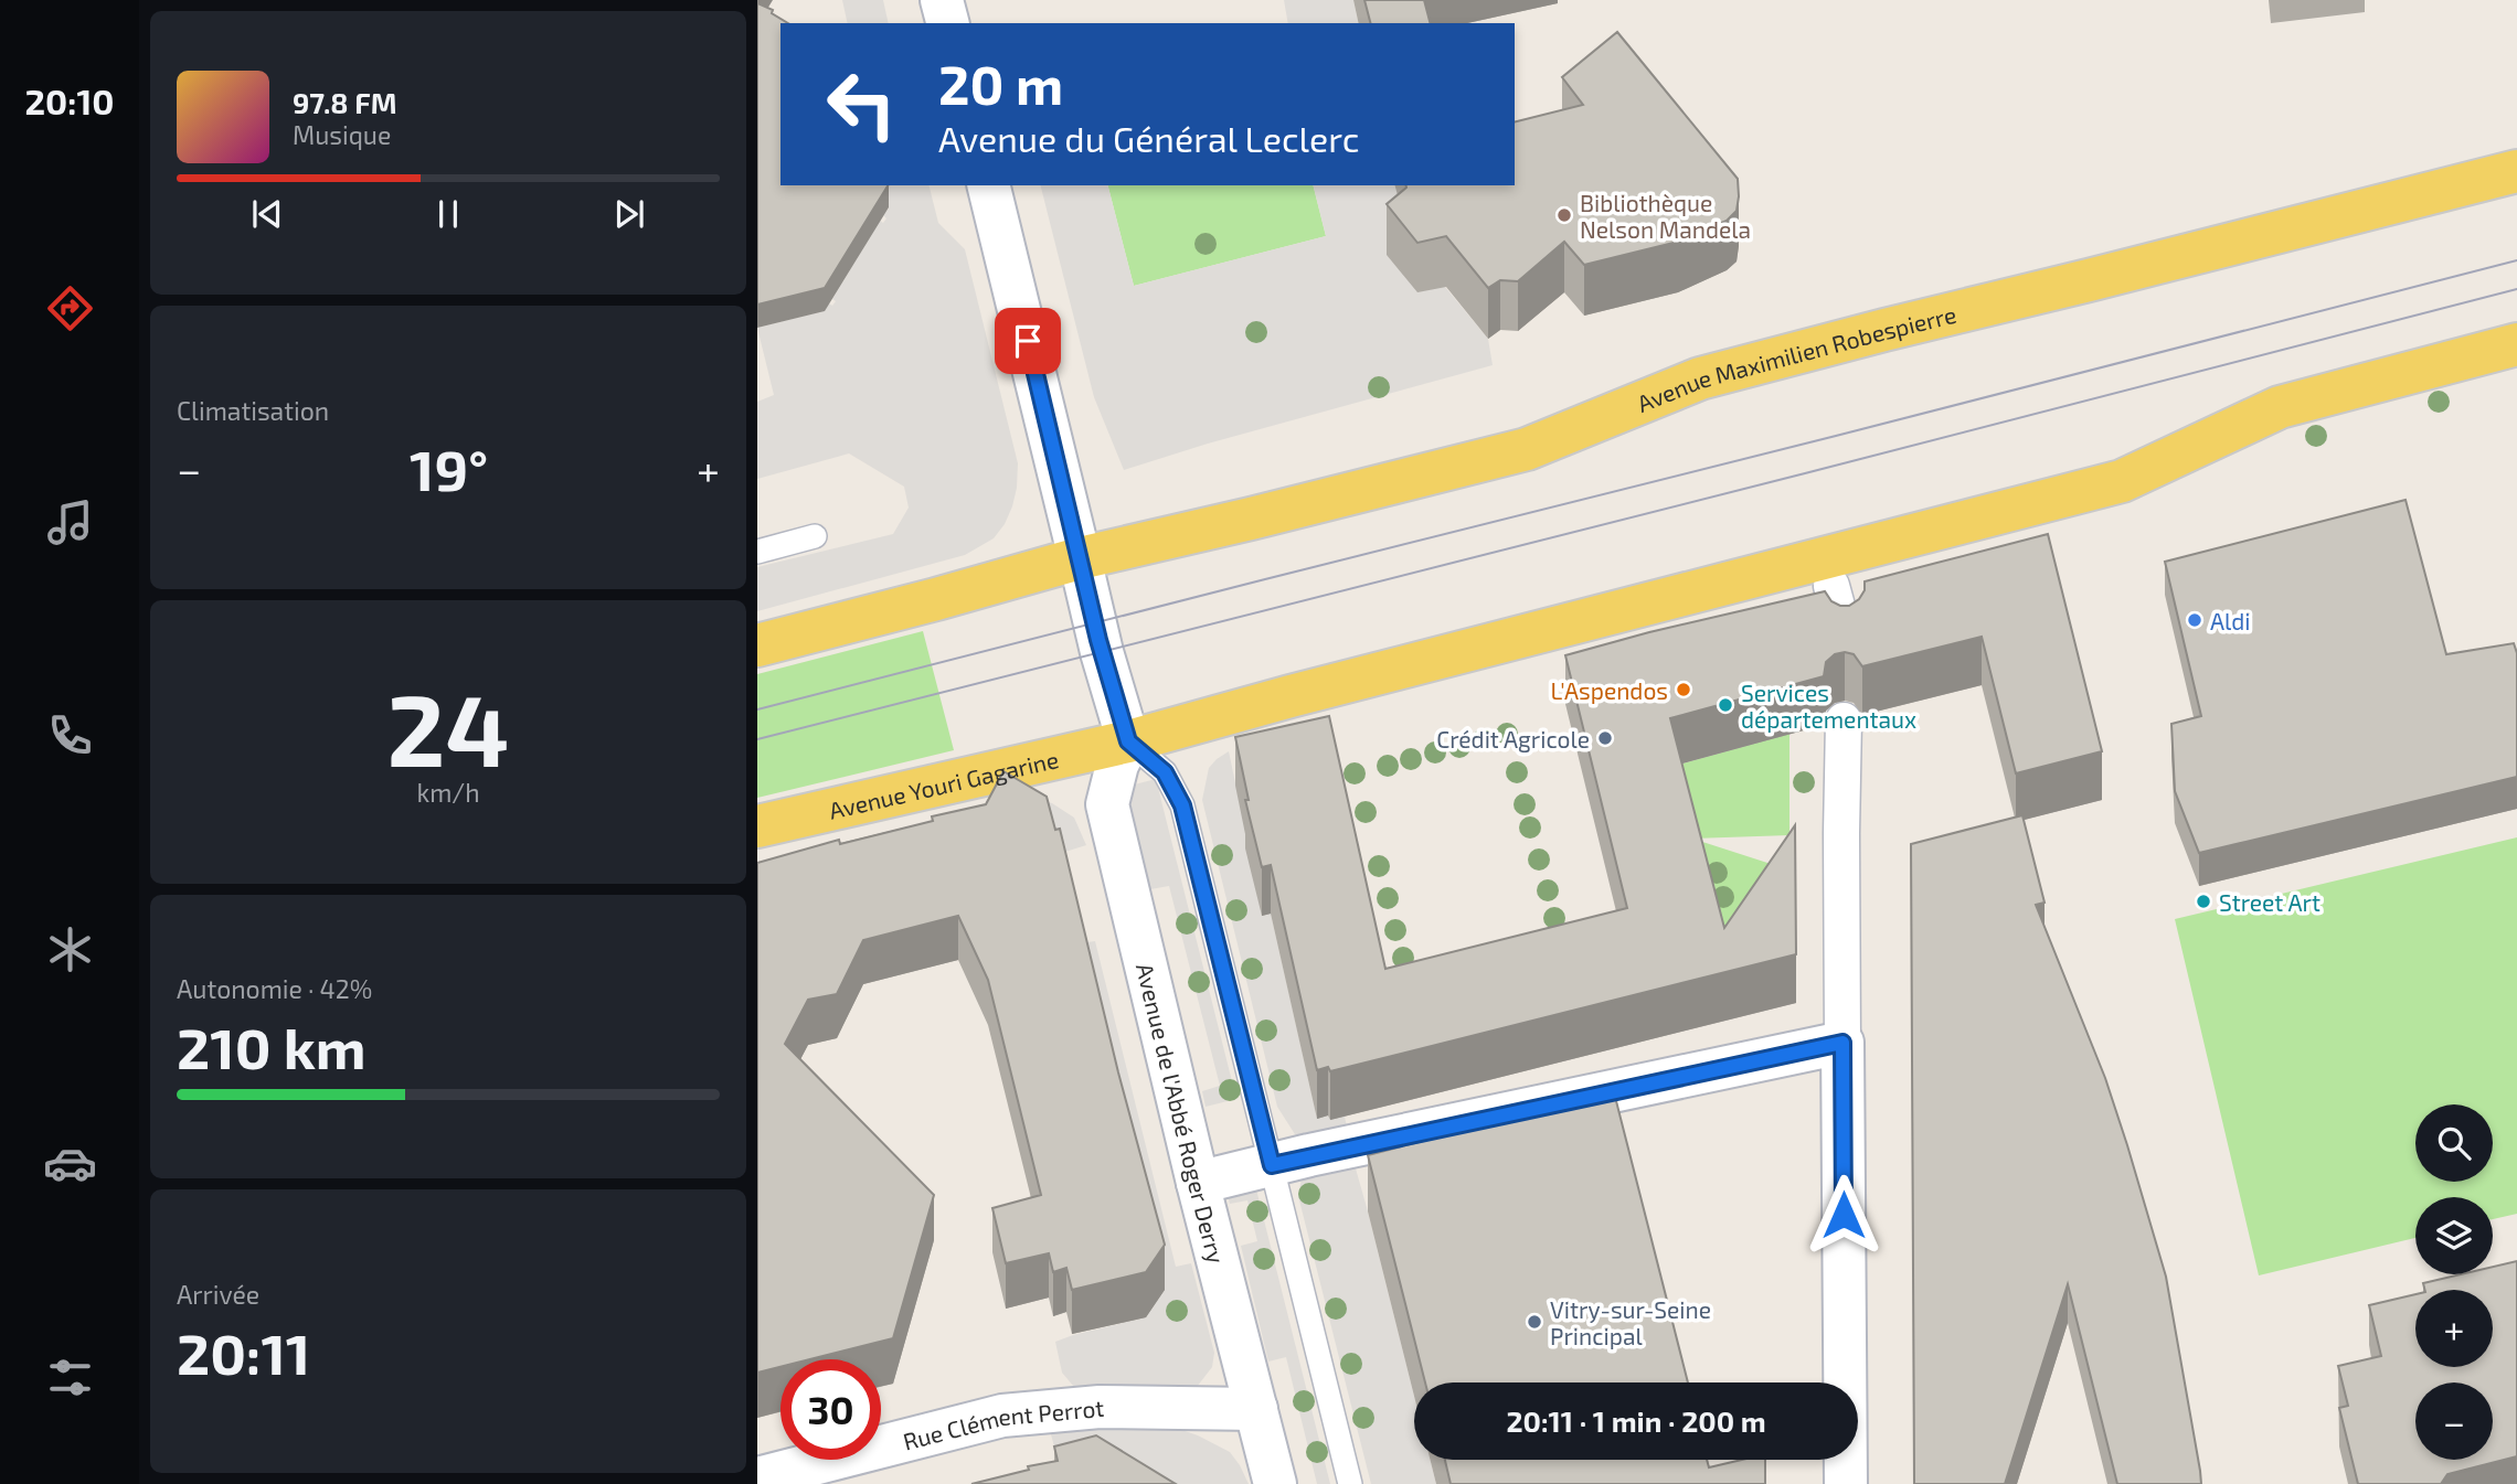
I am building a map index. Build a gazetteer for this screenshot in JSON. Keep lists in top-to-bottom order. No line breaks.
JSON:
{"streets":{"main road":["Avenue Maximilien Robespierre","Avenue Youri Gagarine"],"street":["Avenue de l'Abbé Roger Derry","Rue Clément Perrot"]},"crossings":[["Avenue Youri Gagarine","Avenue de l'Abbé Roger Derry"],["Avenue de l'Abbé Roger Derry","Rue Clément Perrot"]],"places":["Bibliothèque Nelson Mandela","Aldi","L'Aspendos","Services départementaux","Crédit Agricole","Street Art","Vitry-sur-Seine Principal"],"page":{"tabs":"20:10","turn":["20 m","Avenue du Général Leclerc"],"song":["97.8 FM","Musique"],"tile":["Climatisation",["24","km/h"],["Autonomie · 42%","210 km"],["Arrivée","20:11"]],"heat":["−","19°","+"],"map_buttons":["+","−"],"limit":"30","trip":"20:11 · 1 min · 200 m"}}
